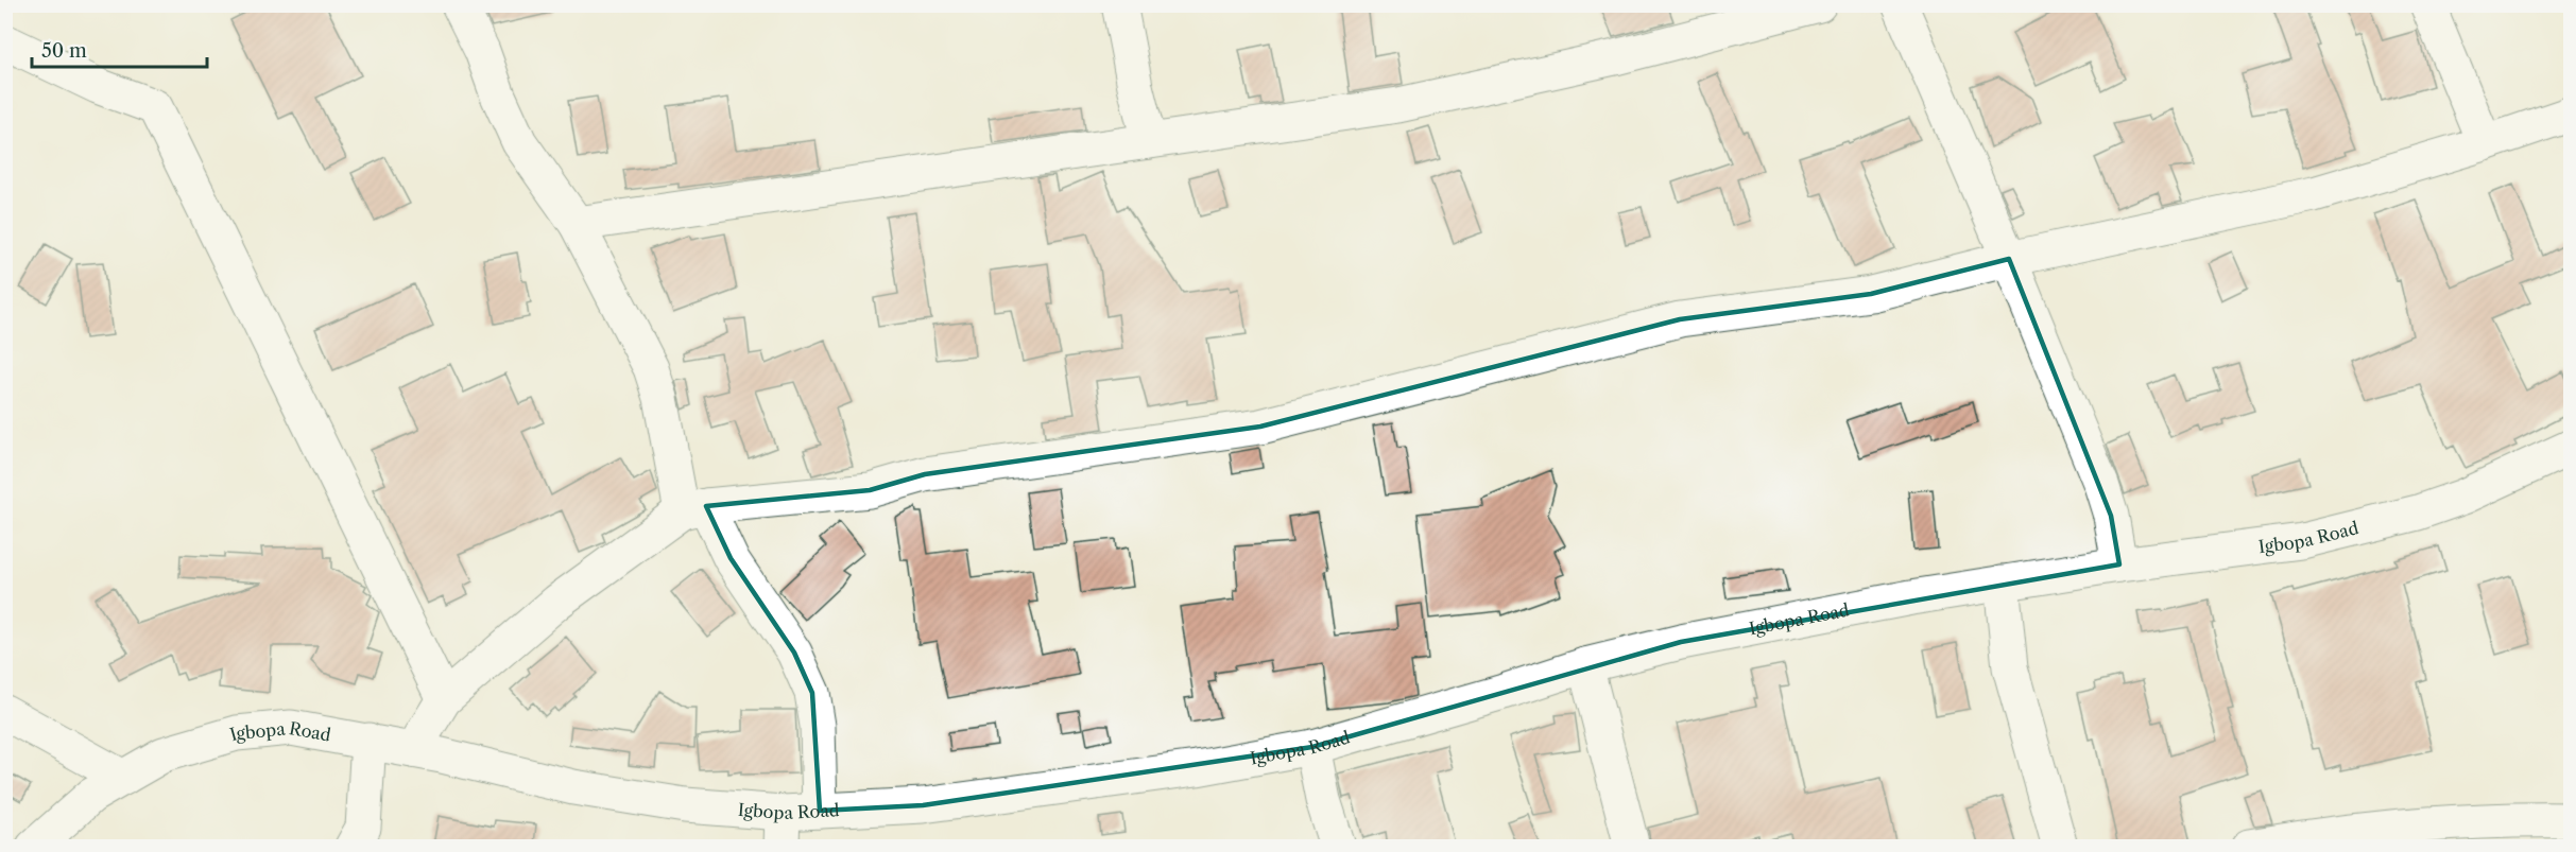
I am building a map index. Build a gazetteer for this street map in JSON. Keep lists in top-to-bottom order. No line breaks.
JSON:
{"streets":{"street":["Igbopa Road"]},"scale_bar":"50 m"}
